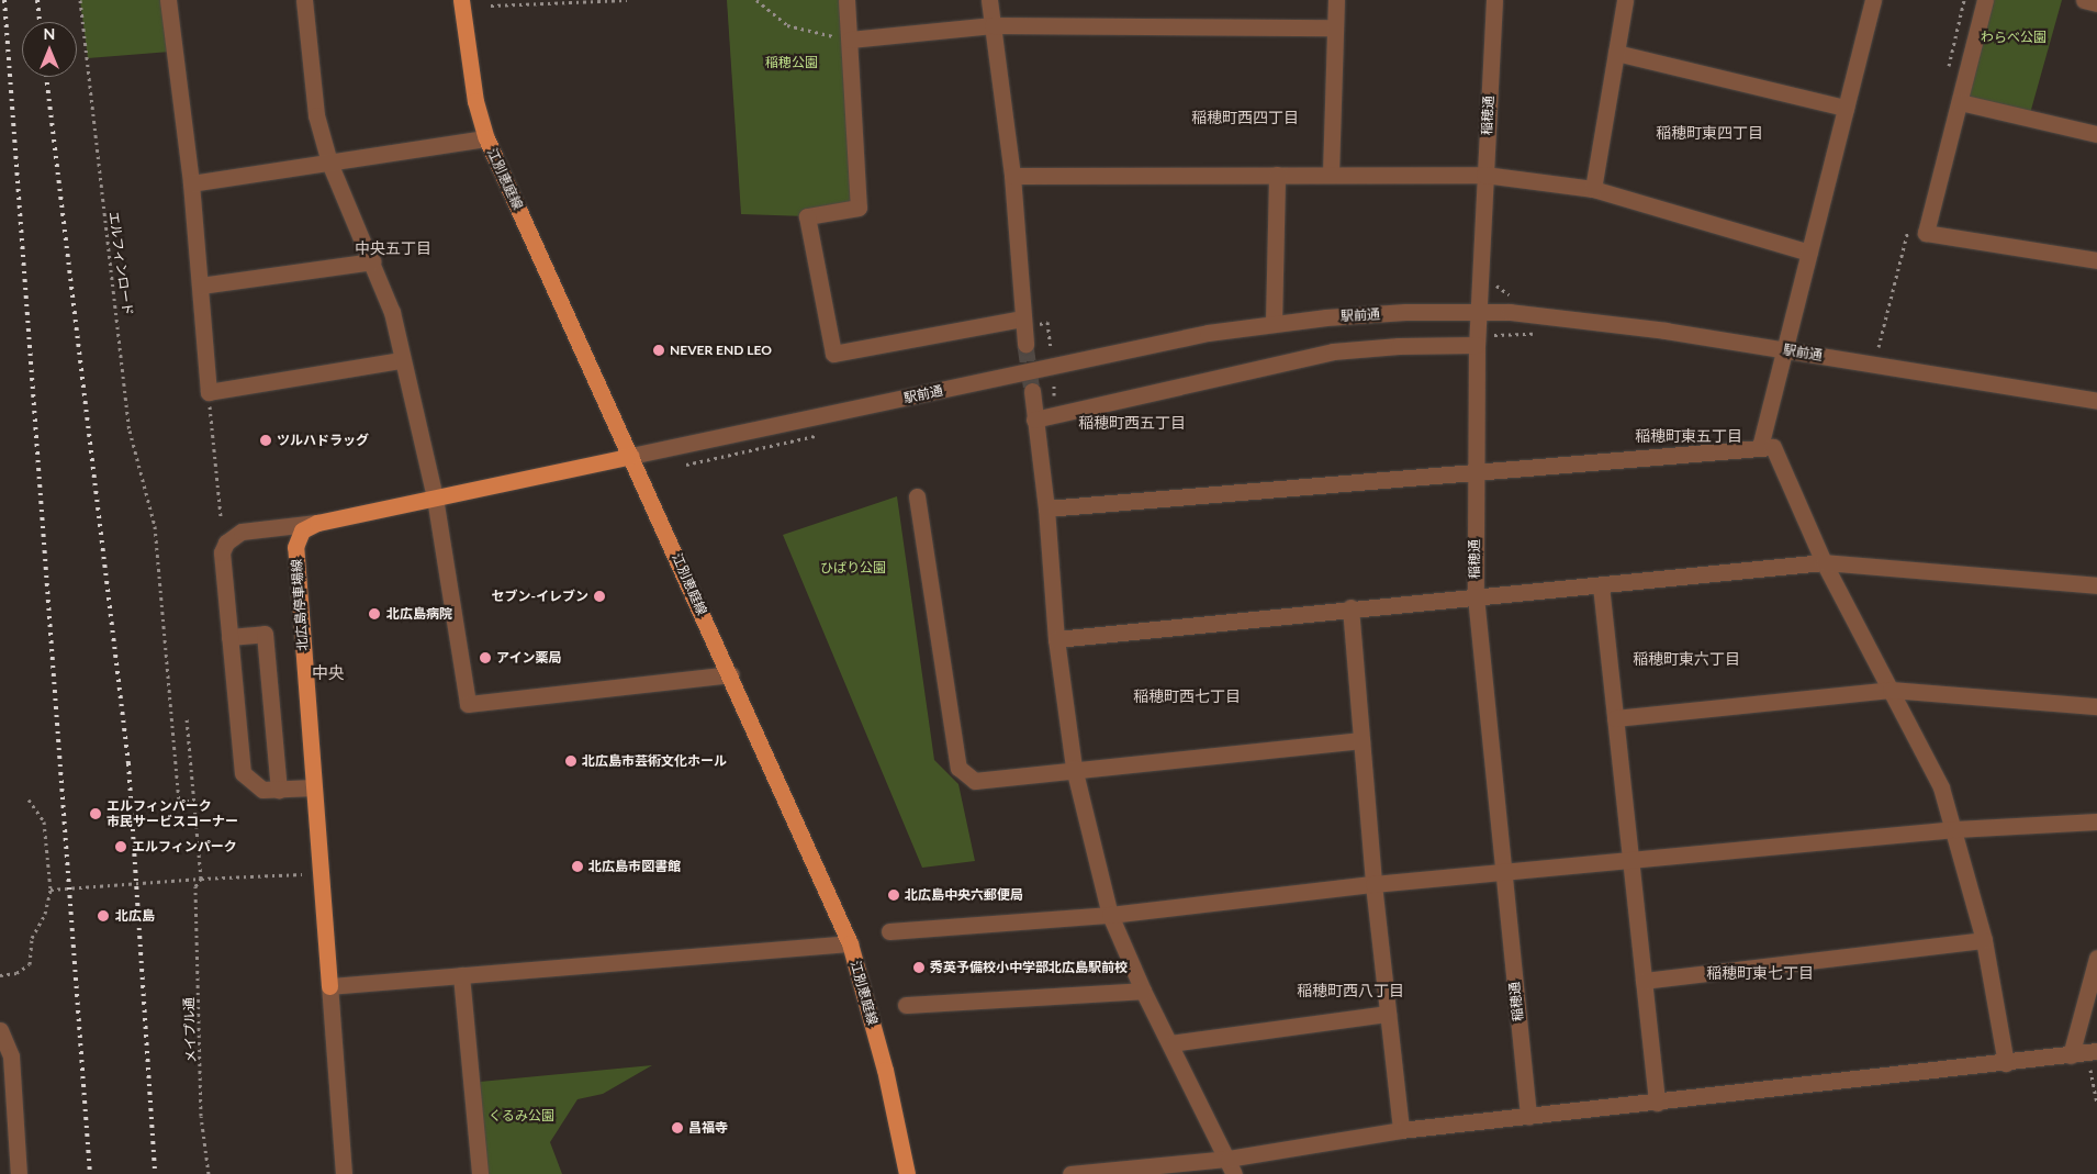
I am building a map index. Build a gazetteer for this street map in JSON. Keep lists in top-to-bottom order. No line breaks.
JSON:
{"streets":{"main road":["江別恵庭線","北広島停車場線"],"street":["稲穂通","駅前通"],"path":["エルフィンロード","メイプル通"]},"crossings":[["稲穂通","駅前通"],["江別恵庭線","駅前通"],["江別恵庭線","北広島停車場線"],["駅前通","北広島停車場線"]],"districts":["稲穂町西四丁目","稲穂町東四丁目","中央五丁目","稲穂町西五丁目","稲穂町東五丁目","稲穂町東六丁目","中央","稲穂町西七丁目","稲穂町東七丁目","稲穂町西八丁目"],"parks":["わらべ公園","稲穂公園","ひばり公園","くるみ公園"],"places":["NEVER END LEO","ツルハドラッグ","セブン-イレブン","北広島病院","アイン薬局","北広島市芸術文化ホール","エルフィンパーク 市民サービスコーナー","エルフィンパーク","北広島市図書館","北広島中央六郵便局","北広島","秀英予備校小中学部北広島駅前校","昌福寺"],"north":"top"}
